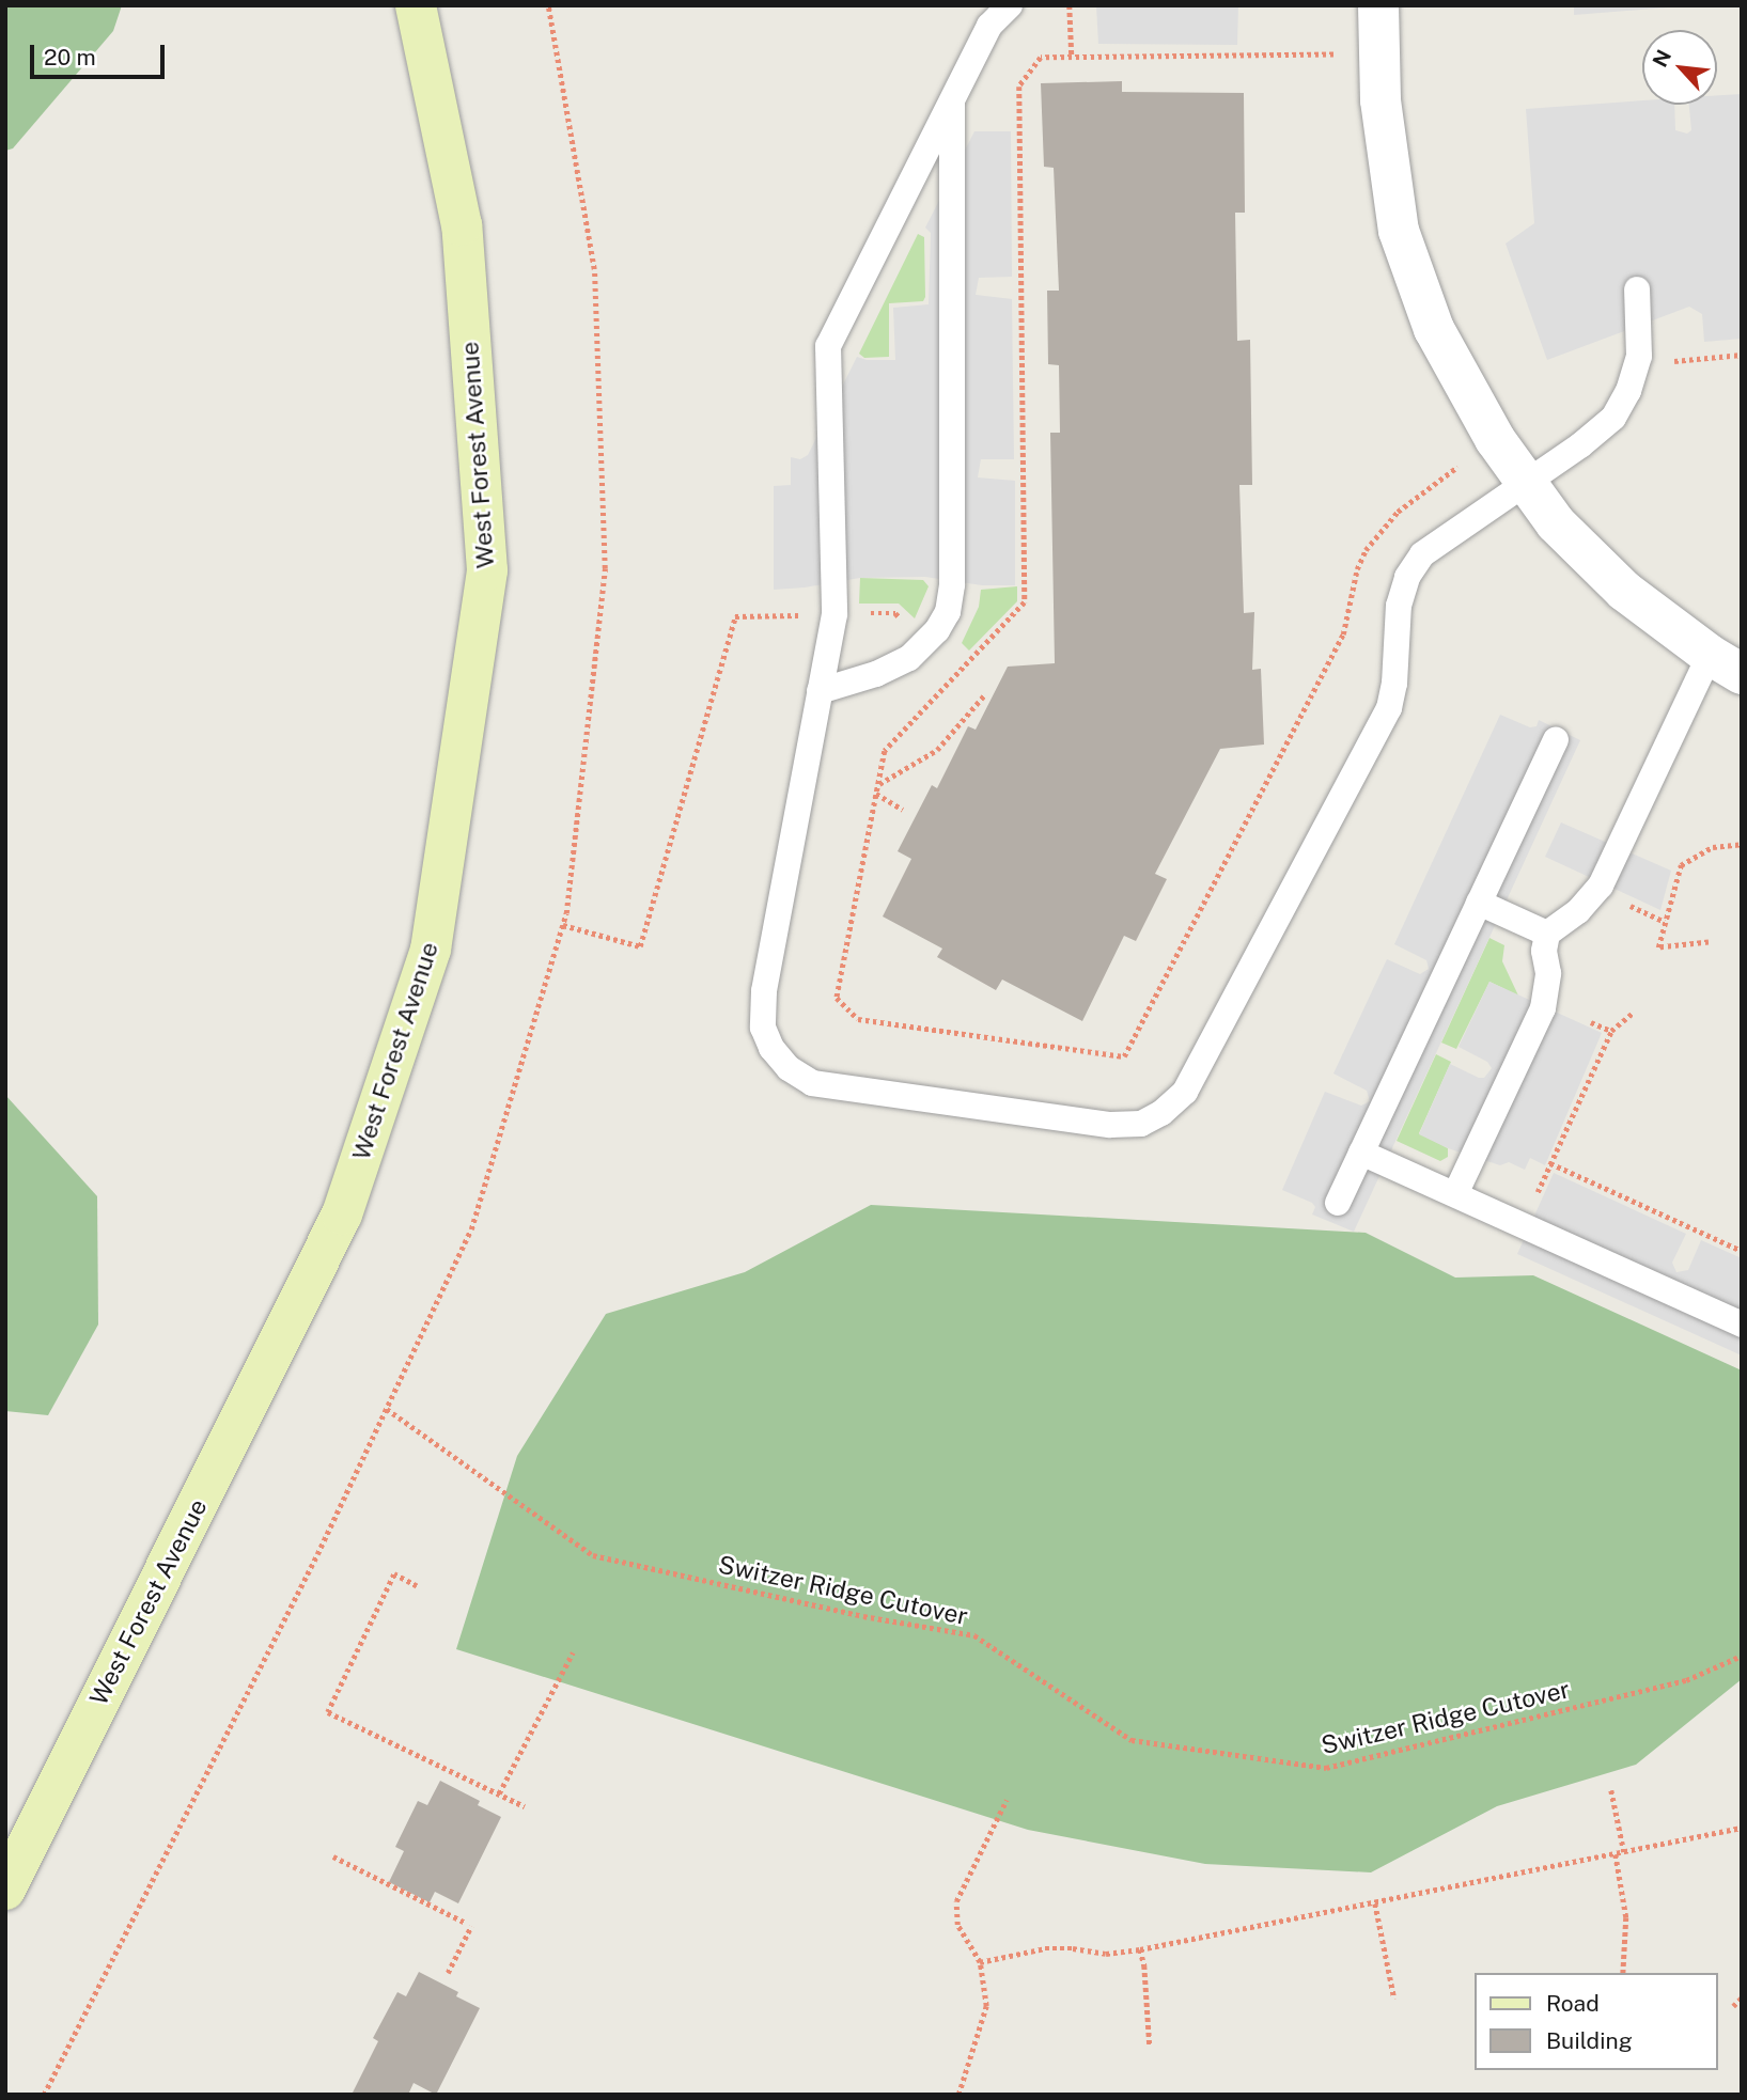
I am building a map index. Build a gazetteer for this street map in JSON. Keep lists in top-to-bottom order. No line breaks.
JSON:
{"streets":{"main road":["West Forest Avenue"],"path":["Switzer Ridge Cutover"]},"legend":["Road","Building"],"scale_bar":"20 m","north":"top left"}
